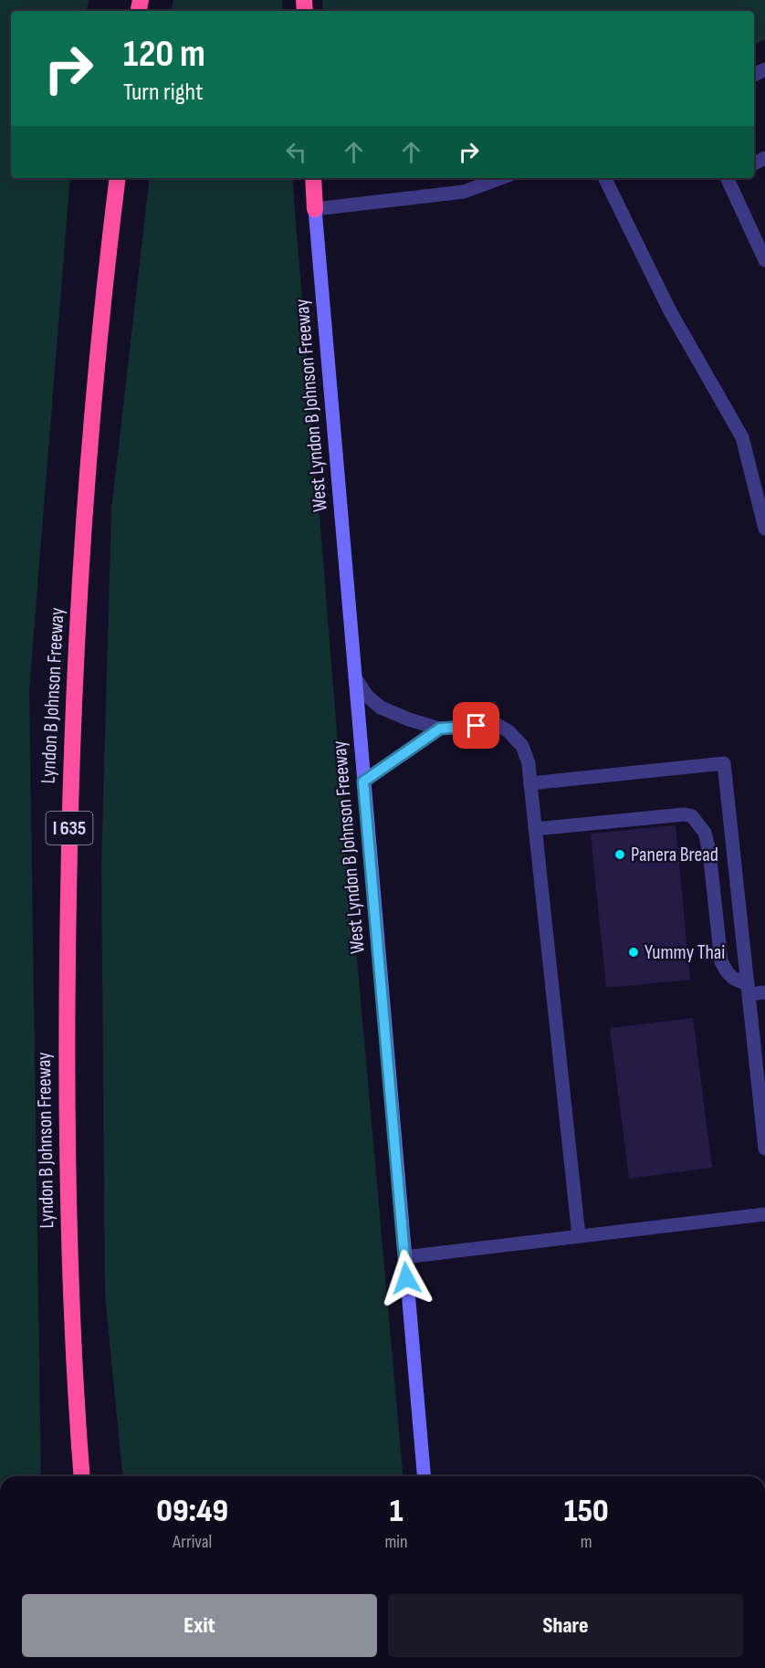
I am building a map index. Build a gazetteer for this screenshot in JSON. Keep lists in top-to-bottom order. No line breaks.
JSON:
{"streets":{"highway":["Lyndon B Johnson Freeway","I 635"],"main road":["West Lyndon B Johnson Freeway"]},"places":["Panera Bread","Yummy Thai"],"page":{"turn":["120 m","Turn right"],"eta":["09:49","Arrival","1","min","150","m"],"buttons":["Exit","Share"]}}
